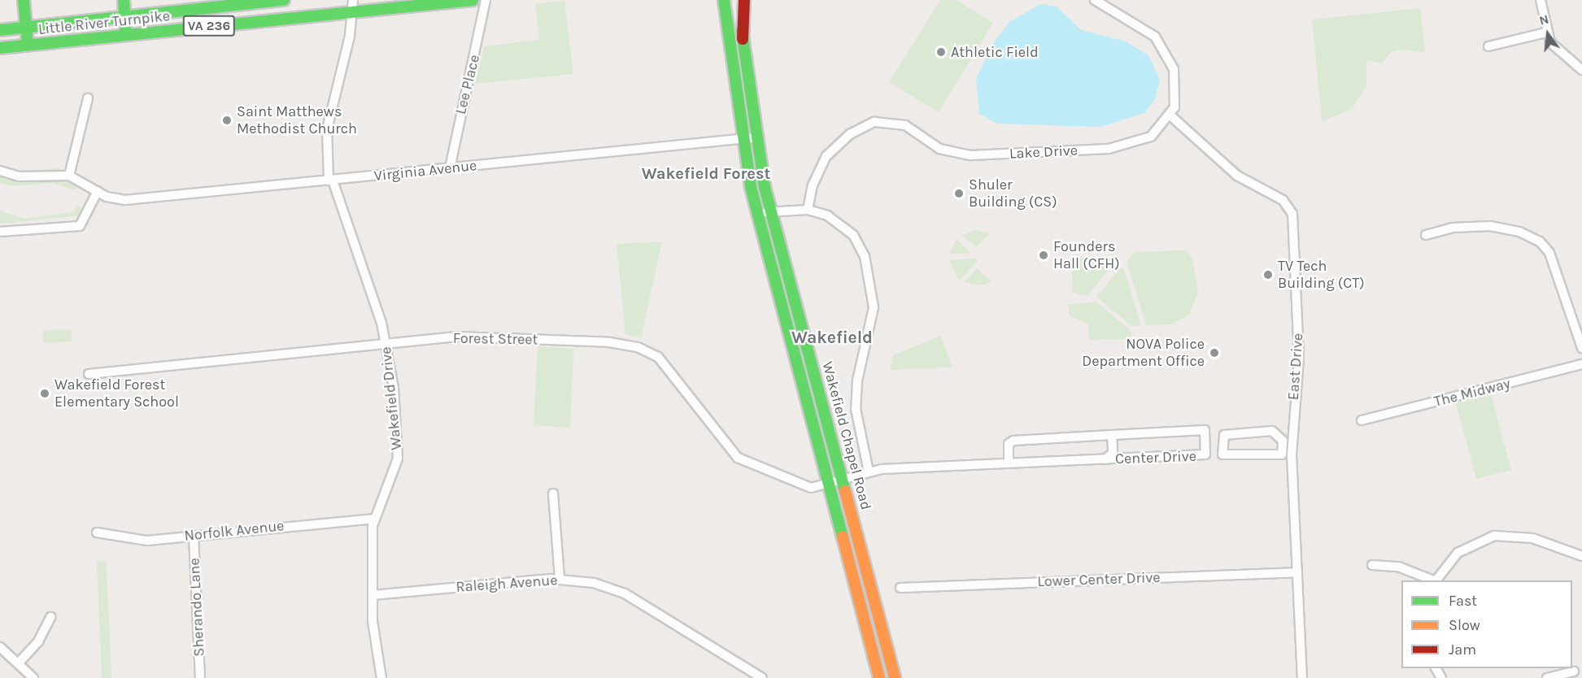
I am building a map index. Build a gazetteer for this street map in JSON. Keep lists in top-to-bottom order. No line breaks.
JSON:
{"streets":{"main road":["Little River Turnpike","VA 236","Wakefield Chapel Road"],"street":["Lee Place","Lake Drive","Virginia Avenue","Forest Street","East Drive","The Midway","Wakefield Drive","Center Drive","Norfolk Avenue","Lower Center Drive","Raleigh Avenue","Sherando Lane"]},"crossings":[["Little River Turnpike","Wakefield Drive"],["Lee Place","Virginia Avenue"],["Lake Drive","East Drive"],["Virginia Avenue","Wakefield Drive"],["Virginia Avenue","Wakefield Chapel Road"],["Forest Street","Wakefield Drive"],["Forest Street","Wakefield Chapel Road"],["Forest Street","Center Drive"],["East Drive","Lower Center Drive"],["Wakefield Drive","Norfolk Avenue"],["Wakefield Drive","Raleigh Avenue"],["Wakefield Chapel Road","Center Drive"],["Norfolk Avenue","Sherando Lane"]],"districts":["Wakefield Forest","Wakefield"],"places":["Athletic Field","Saint Matthews Methodist Church","Shuler Building (CS)","Founders Hall (CFH)","TV Tech Building (CT)","NOVA Police Department Office","Wakefield Forest Elementary School"],"legend":["Fast","Slow","Jam"],"north":"top"}
